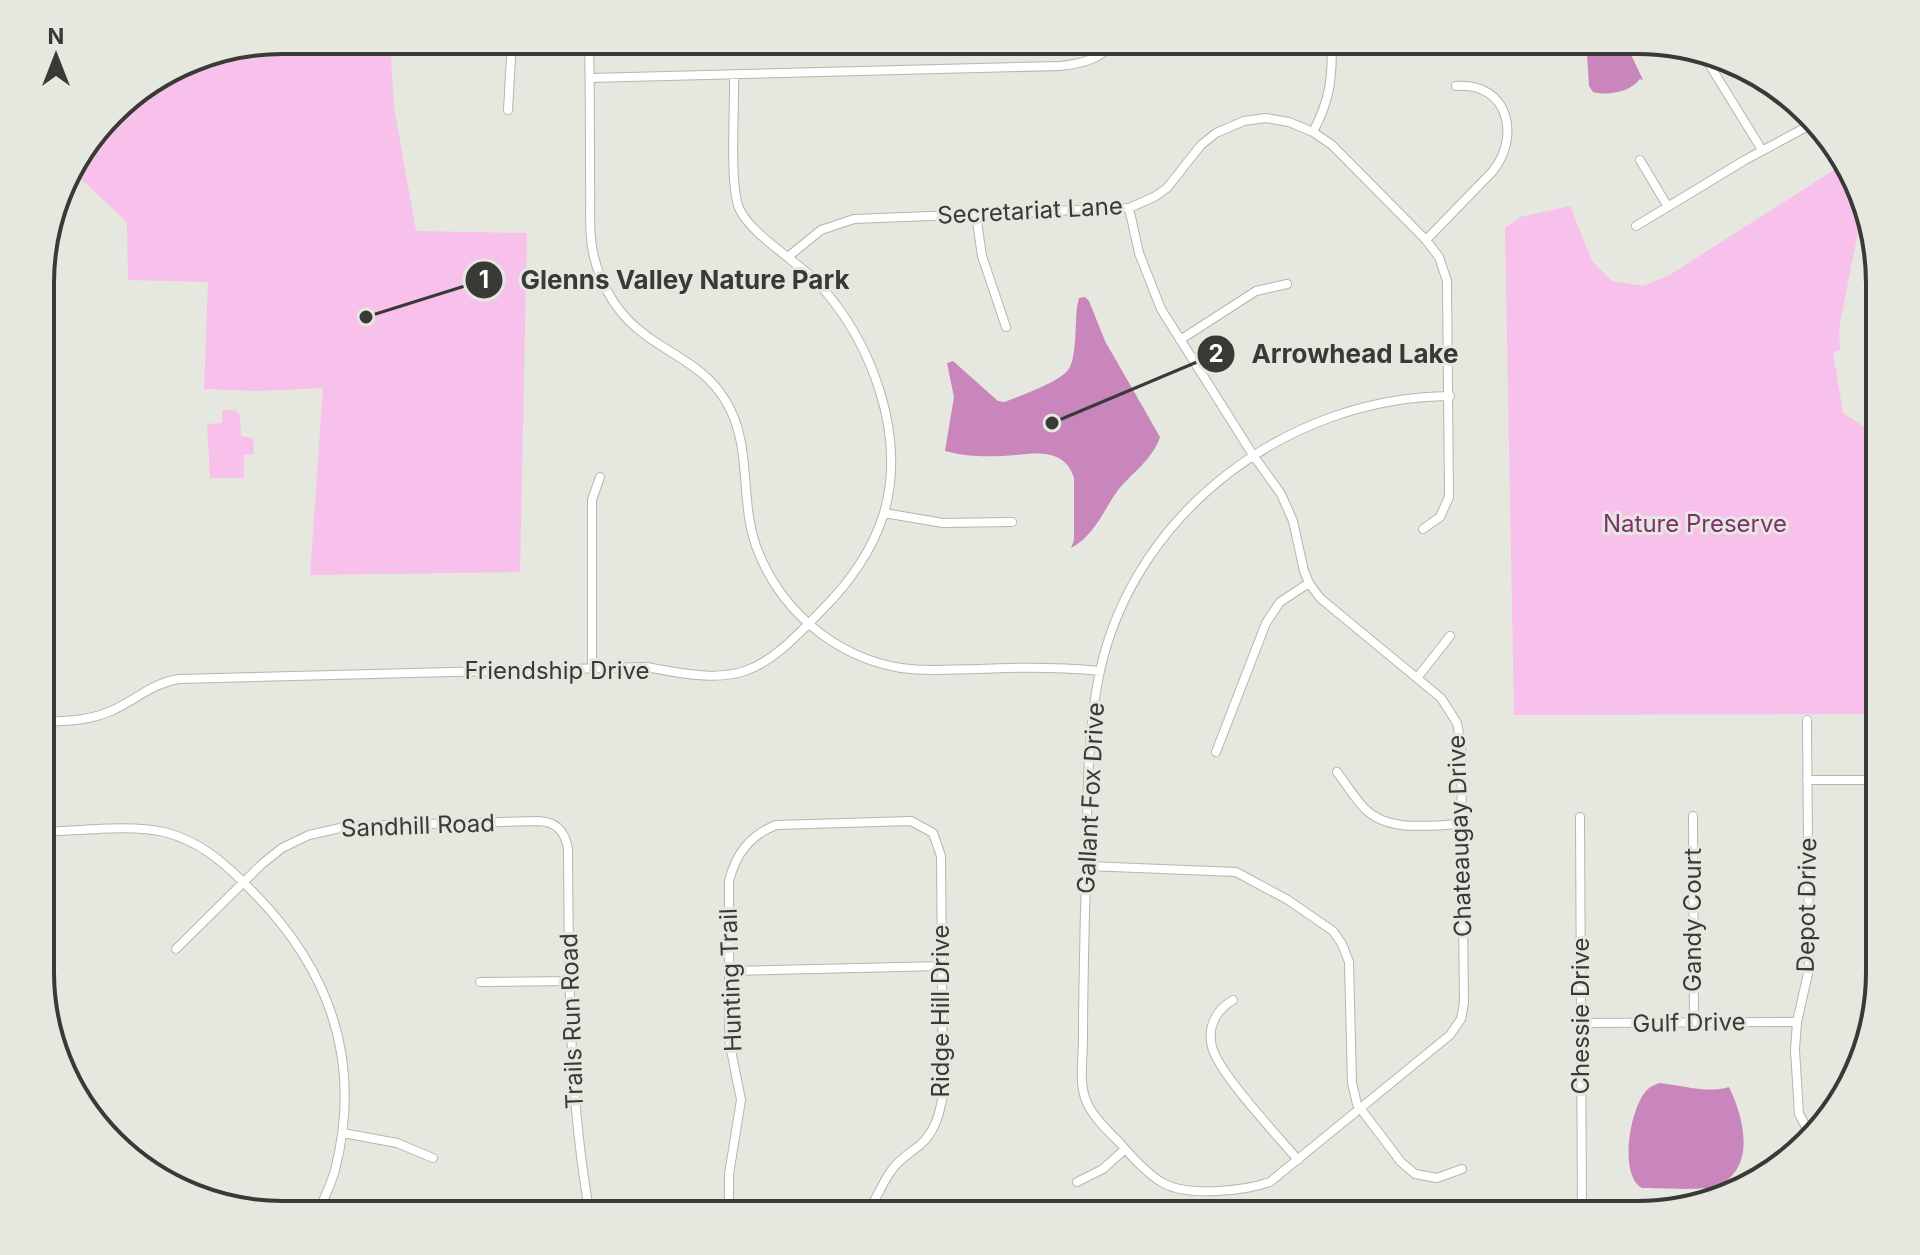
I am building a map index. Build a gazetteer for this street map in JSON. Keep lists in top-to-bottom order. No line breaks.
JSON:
{"streets":{"street":["Secretariat Lane","Friendship Drive","Gallant Fox Drive","Sandhill Road","Chateaugay Drive","Depot Drive","Gandy Court","Hunting Trail","Ridge Hill Drive","Chessie Drive","Trails Run Road","Gulf Drive"]},"crossings":[["Secretariat Lane","Friendship Drive"],["Secretariat Lane","Gallant Fox Drive"],["Secretariat Lane","Chateaugay Drive"],["Gallant Fox Drive","Chateaugay Drive"],["Sandhill Road","Trails Run Road"],["Depot Drive","Gulf Drive"],["Gandy Court","Gulf Drive"],["Hunting Trail","Ridge Hill Drive"],["Chessie Drive","Gulf Drive"]],"parks":["Nature Preserve"],"places":["Glenns Valley Nature Park","Arrowhead Lake"],"north":"top"}
